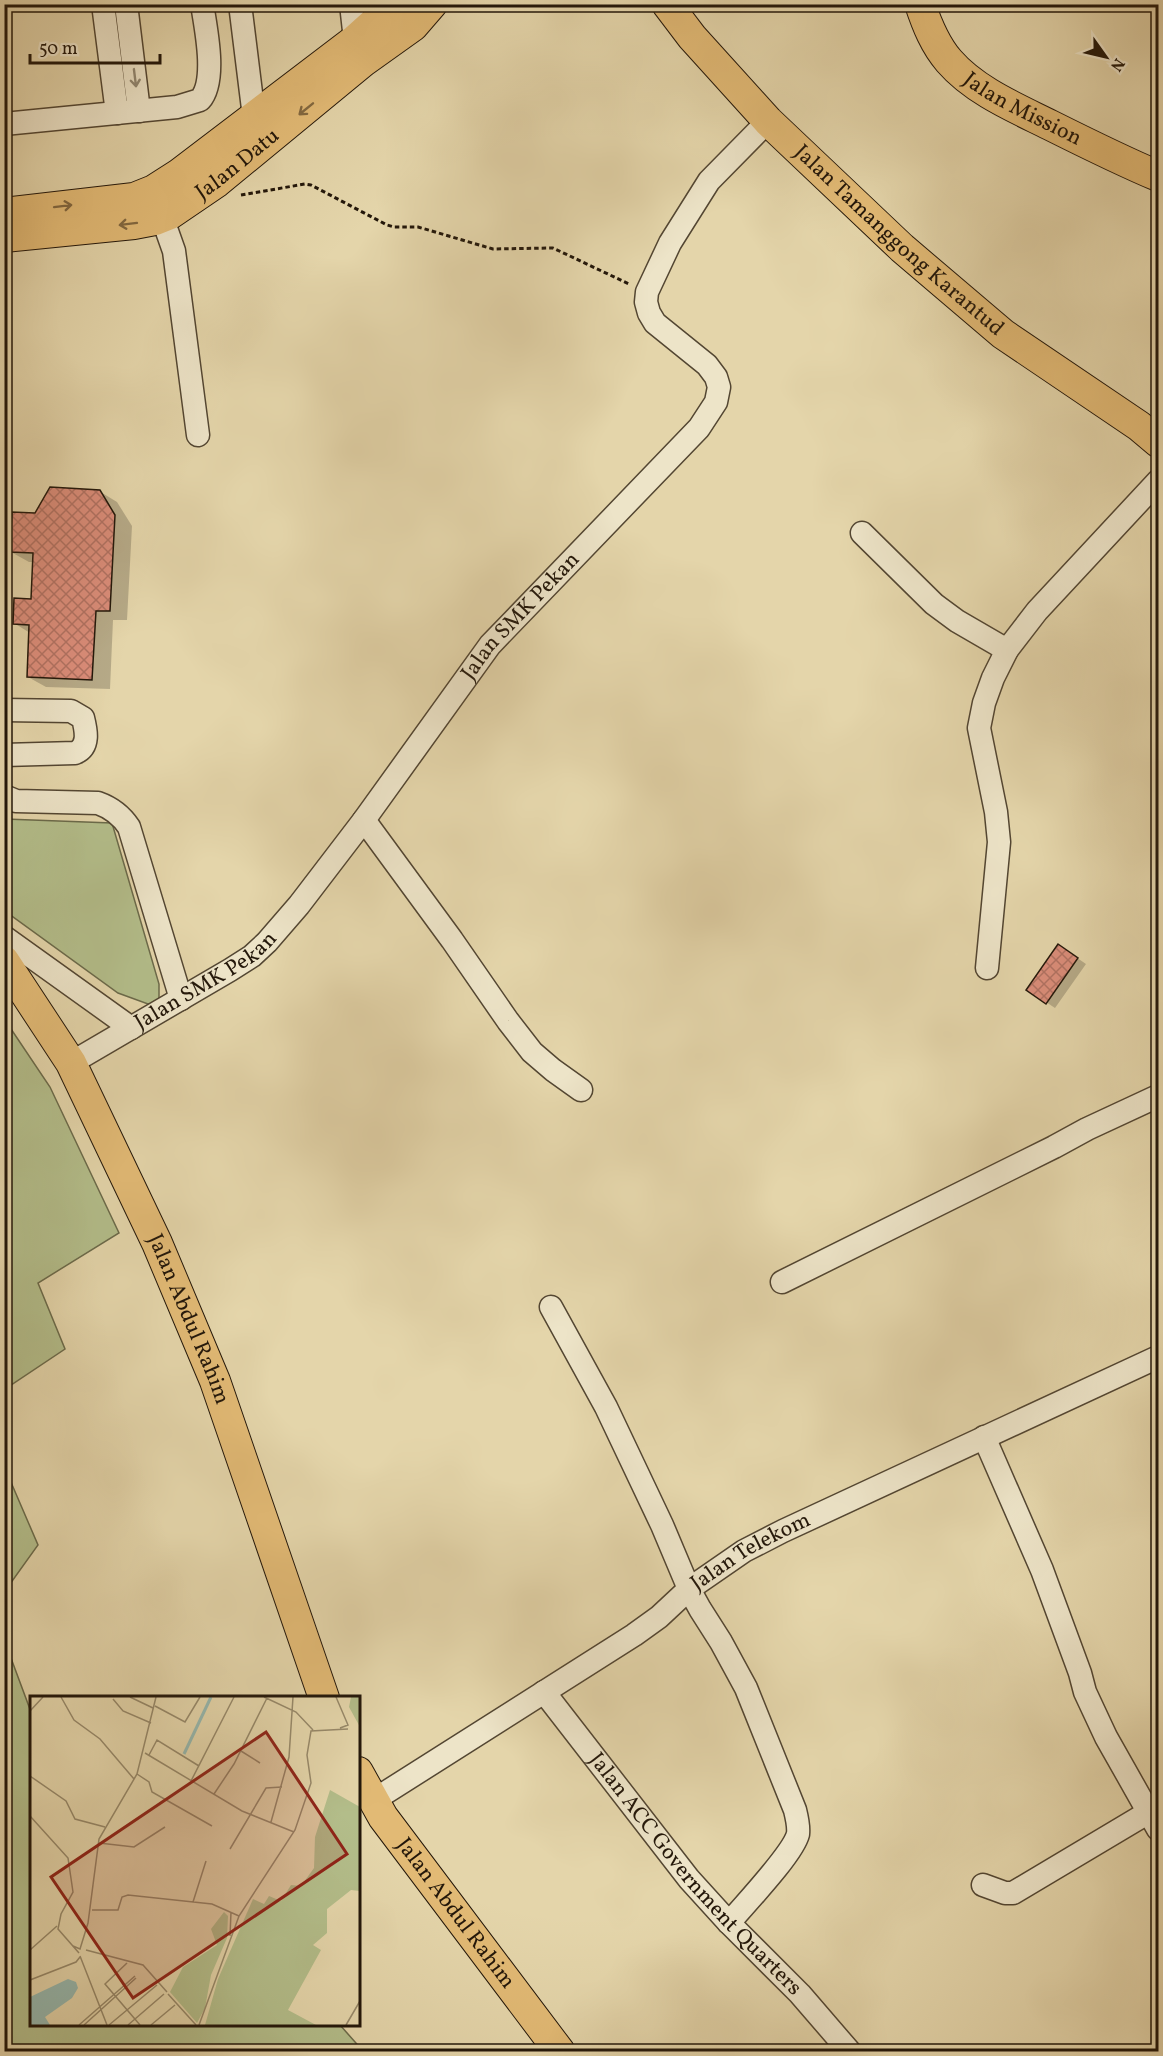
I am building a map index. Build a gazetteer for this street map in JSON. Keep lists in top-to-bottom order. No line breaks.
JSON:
{"streets":{"main road":["Jalan Mission","Jalan Datu","Jalan Tamanggong Karantud","Jalan Abdul Rahim"],"street":["Jalan SMK Pekan","Jalan Telekom","Jalan ACC Government Quarters"]},"crossings":[["Jalan SMK Pekan","Jalan Abdul Rahim"],["Jalan Abdul Rahim","Jalan Telekom"],["Jalan Telekom","Jalan ACC Government Quarters"]],"scale_bar":"50 m","north":"bottom right"}
